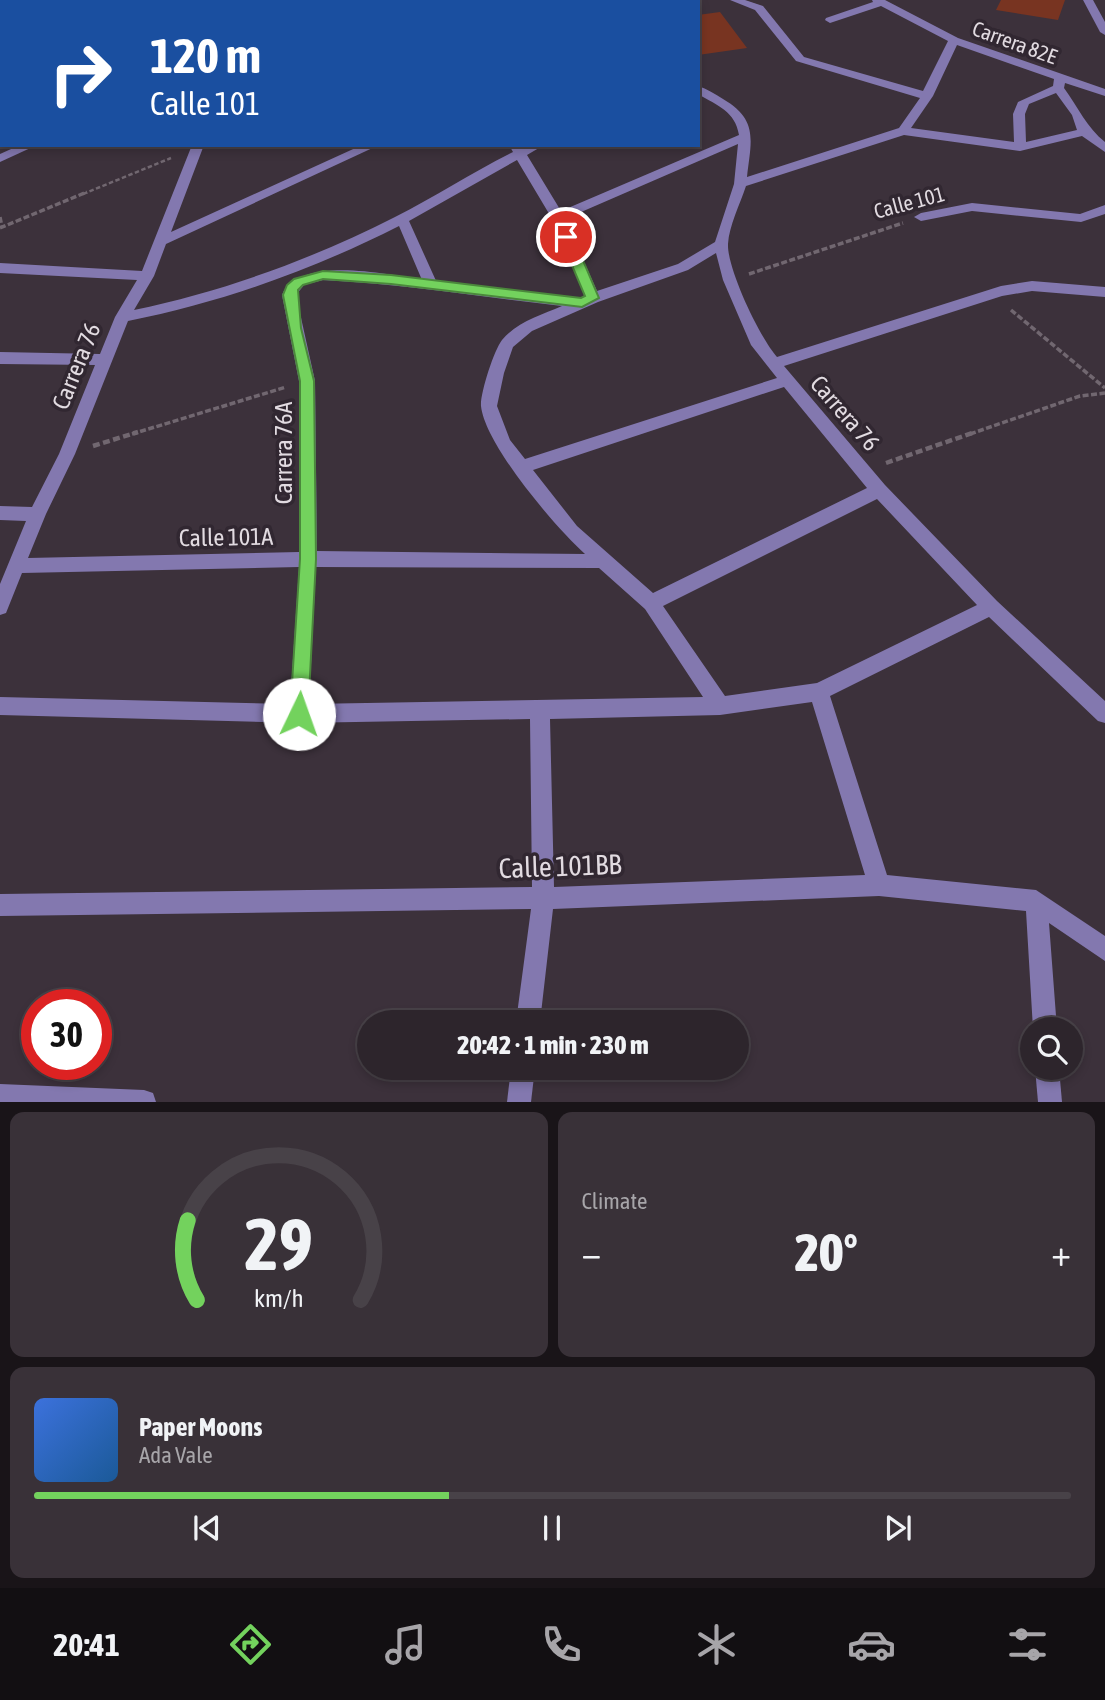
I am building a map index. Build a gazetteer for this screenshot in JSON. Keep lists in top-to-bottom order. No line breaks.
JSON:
{"streets":{"street":["Carrera 82E","Calle 101","Carrera 76","Carrera 76A","Calle 101A","Calle 101BB"]},"crossings":[["Calle 101","Carrera 76"],["Carrera 76","Calle 101A"],["Carrera 76A","Calle 101A"]],"page":{"turn":["120 m","Calle 101"],"limit":"30","trip":"20:42 · 1 min · 230 m","tile":"Climate","heat":["−","20°","+"],"song":["Paper Moons","Ada Vale"],"tabs":"20:41","gauge":["29","km/h"]}}
